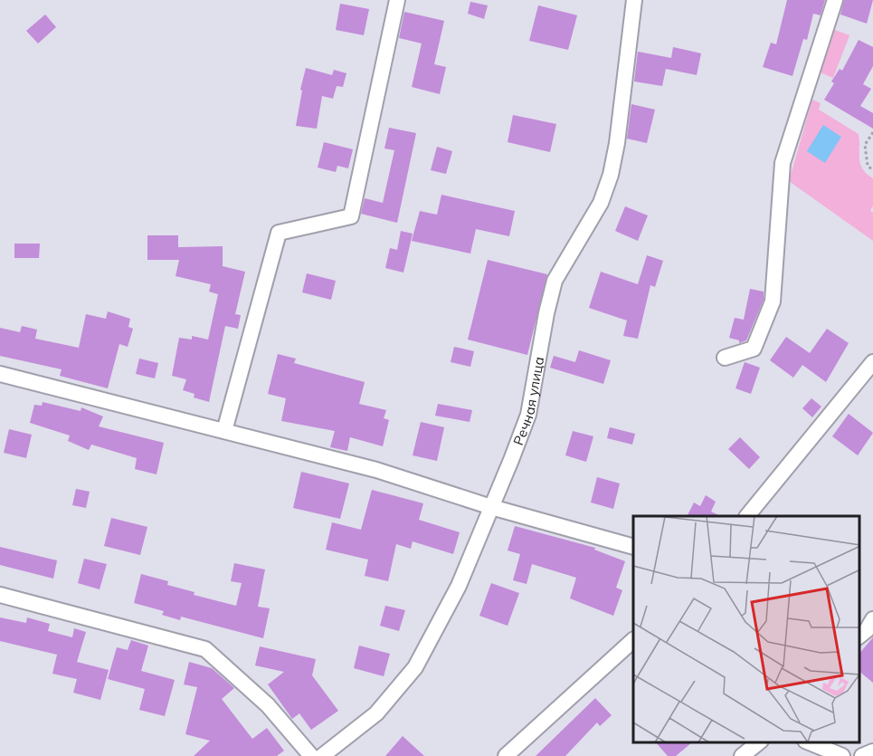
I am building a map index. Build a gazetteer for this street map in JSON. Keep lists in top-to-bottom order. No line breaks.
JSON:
{"streets":{"street":["Речная улица"]}}
